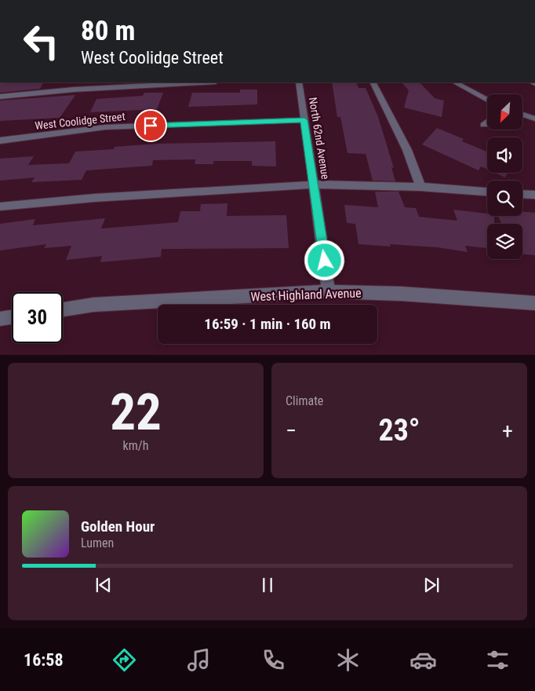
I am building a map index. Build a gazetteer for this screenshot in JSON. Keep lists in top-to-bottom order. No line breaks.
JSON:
{"streets":{"street":["West Coolidge Street","North 62nd Avenue","West Highland Avenue"]},"crossings":[["West Coolidge Street","North 62nd Avenue"],["North 62nd Avenue","West Highland Avenue"]],"north":"bottom left","page":{"turn":["80 m","West Coolidge Street"],"limit":"30","trip":"16:59 · 1 min · 160 m","tile":[["22","km/h"],"Climate"],"heat":["−","23°","+"],"song":["Golden Hour","Lumen"],"tabs":"16:58"}}
